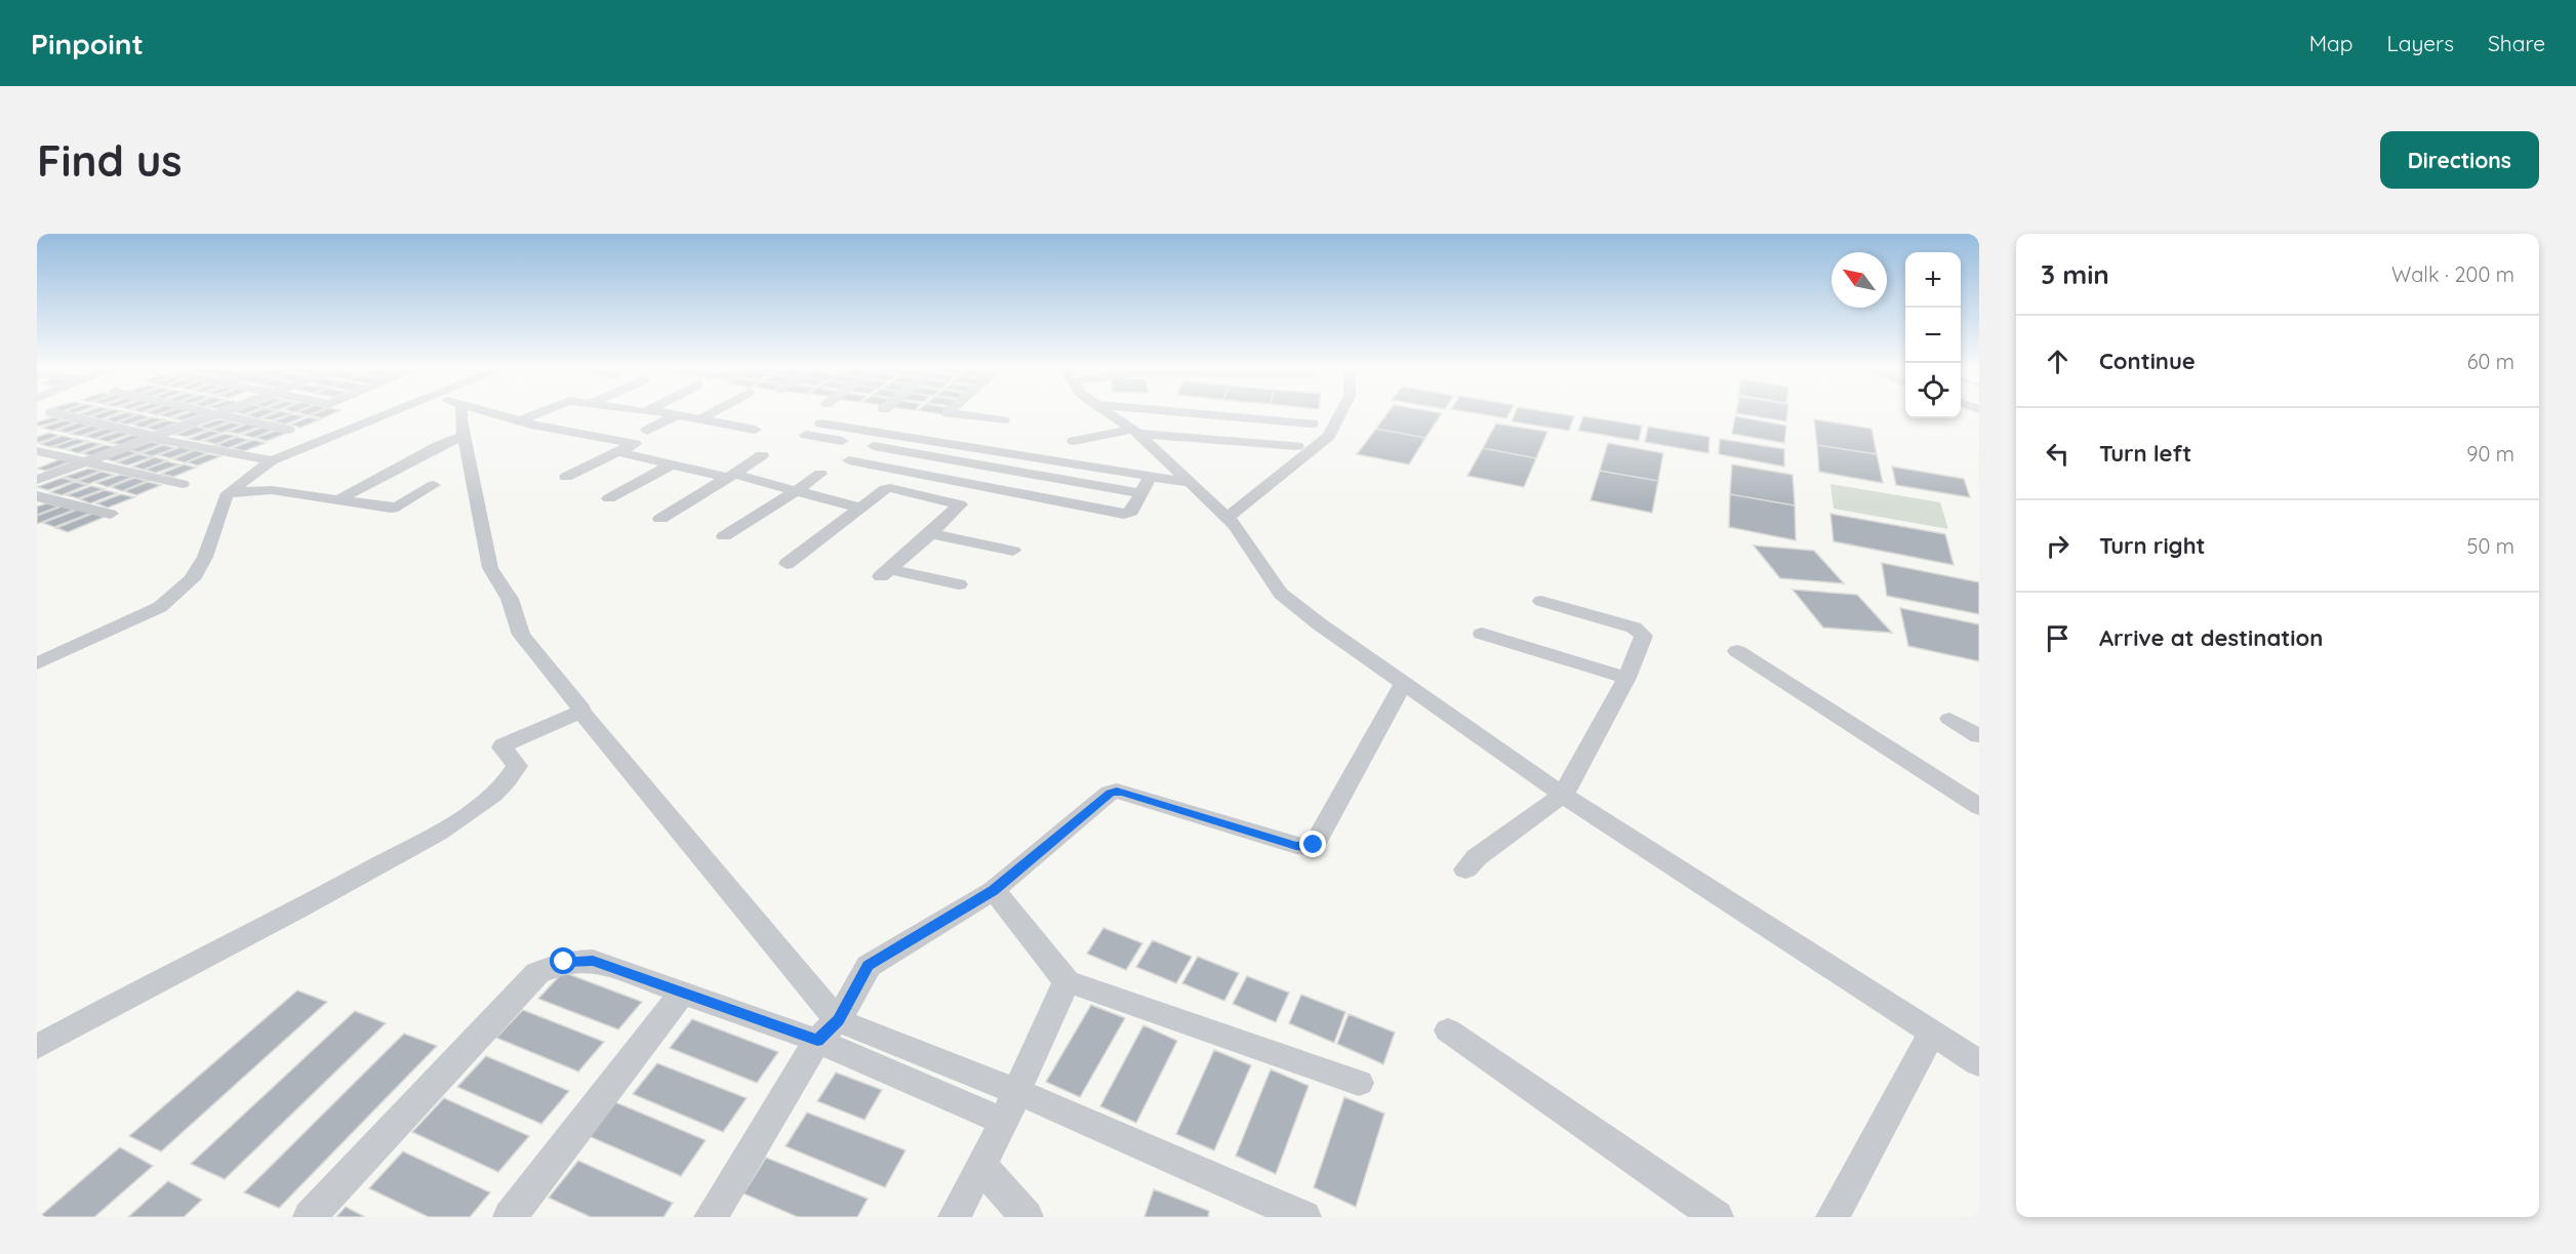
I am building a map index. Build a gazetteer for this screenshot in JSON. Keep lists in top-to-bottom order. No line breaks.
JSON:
{"north":"top left","page":{"header":"Pinpoint","nav":["Map","Layers","Share"],"buttons":"Directions","title":"Find us","heading":["3 min","Walk · 200 m"],"map_buttons":["+","−"],"list":[["Continue","60 m"],["Turn left","90 m"],["Turn right","50 m"],"Arrive at destination"]}}
